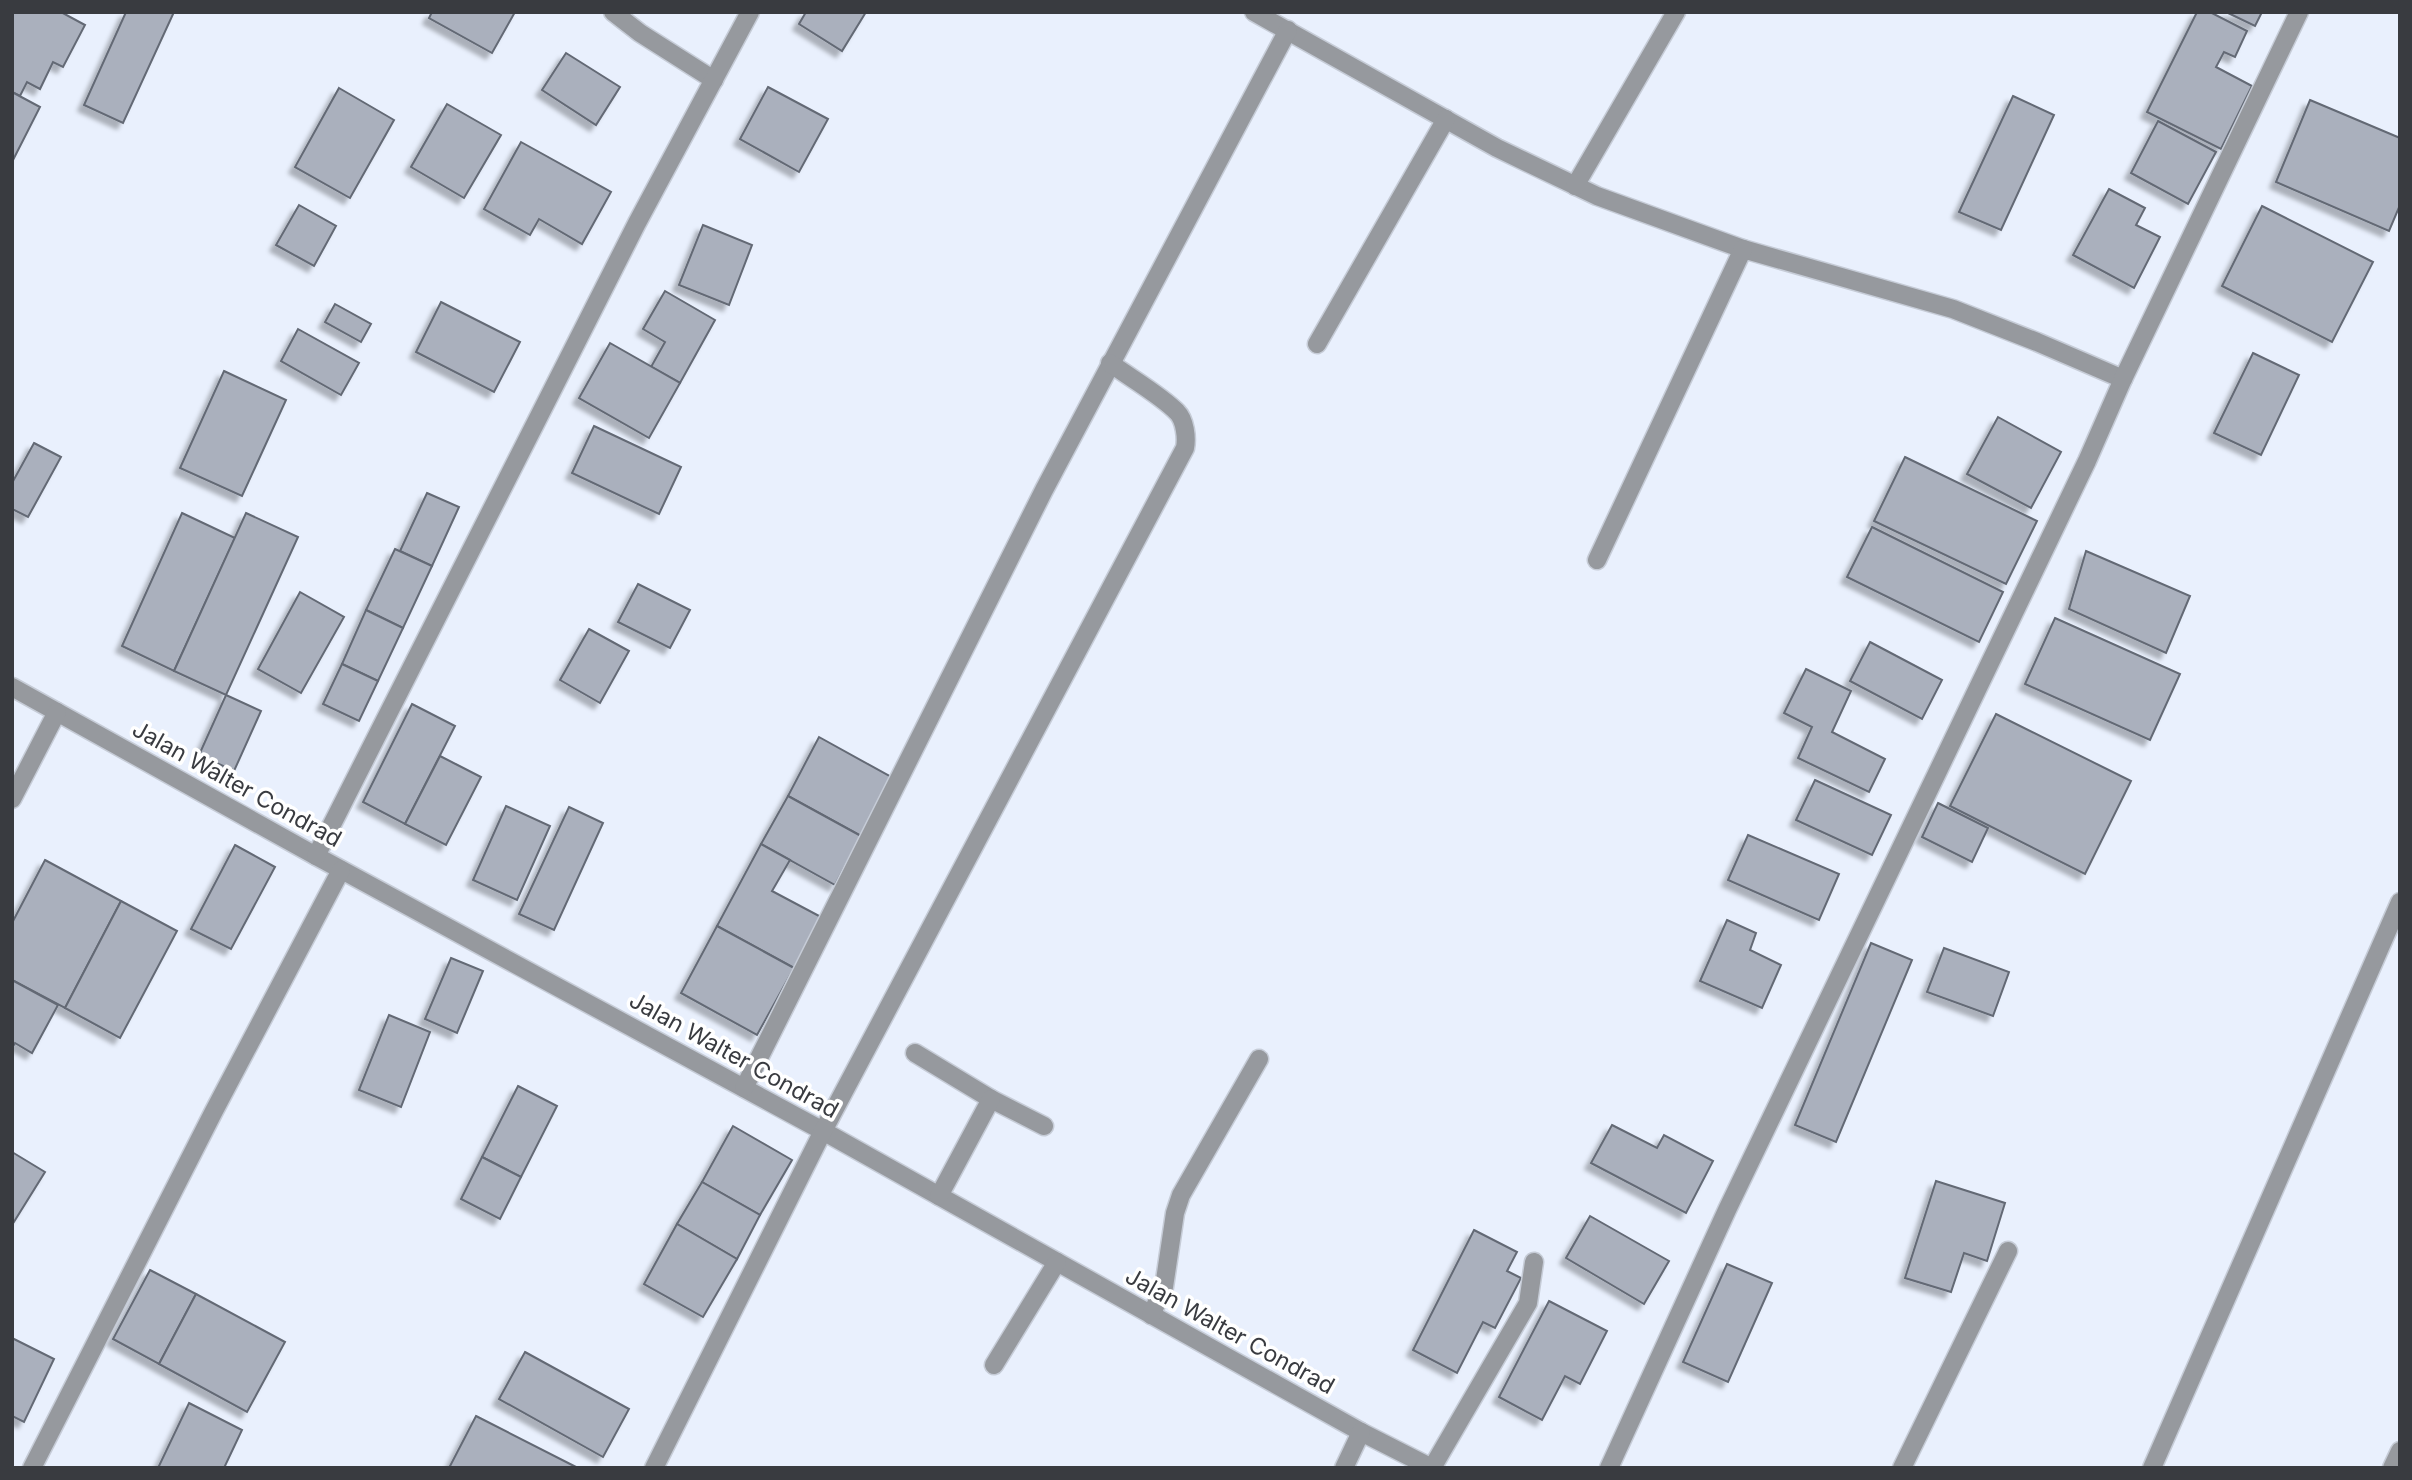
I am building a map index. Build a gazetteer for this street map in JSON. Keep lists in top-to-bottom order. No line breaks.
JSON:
{"streets":{"street":["Jalan Walter Condrad"]}}
